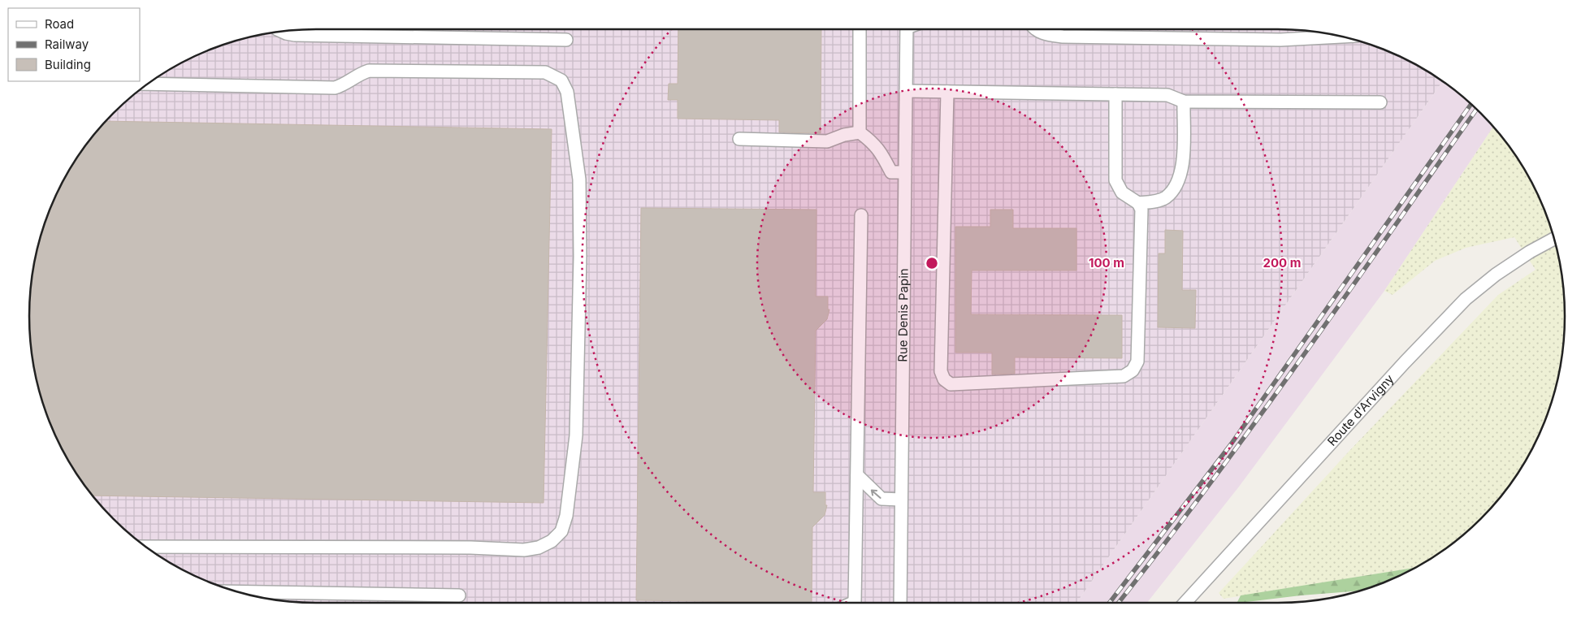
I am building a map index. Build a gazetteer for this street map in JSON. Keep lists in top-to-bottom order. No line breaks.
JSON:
{"streets":{"street":["Rue Denis Papin","Route d'Arvigny"]},"legend":["Road","Railway","Building"],"rings":["100 m","200 m"]}
